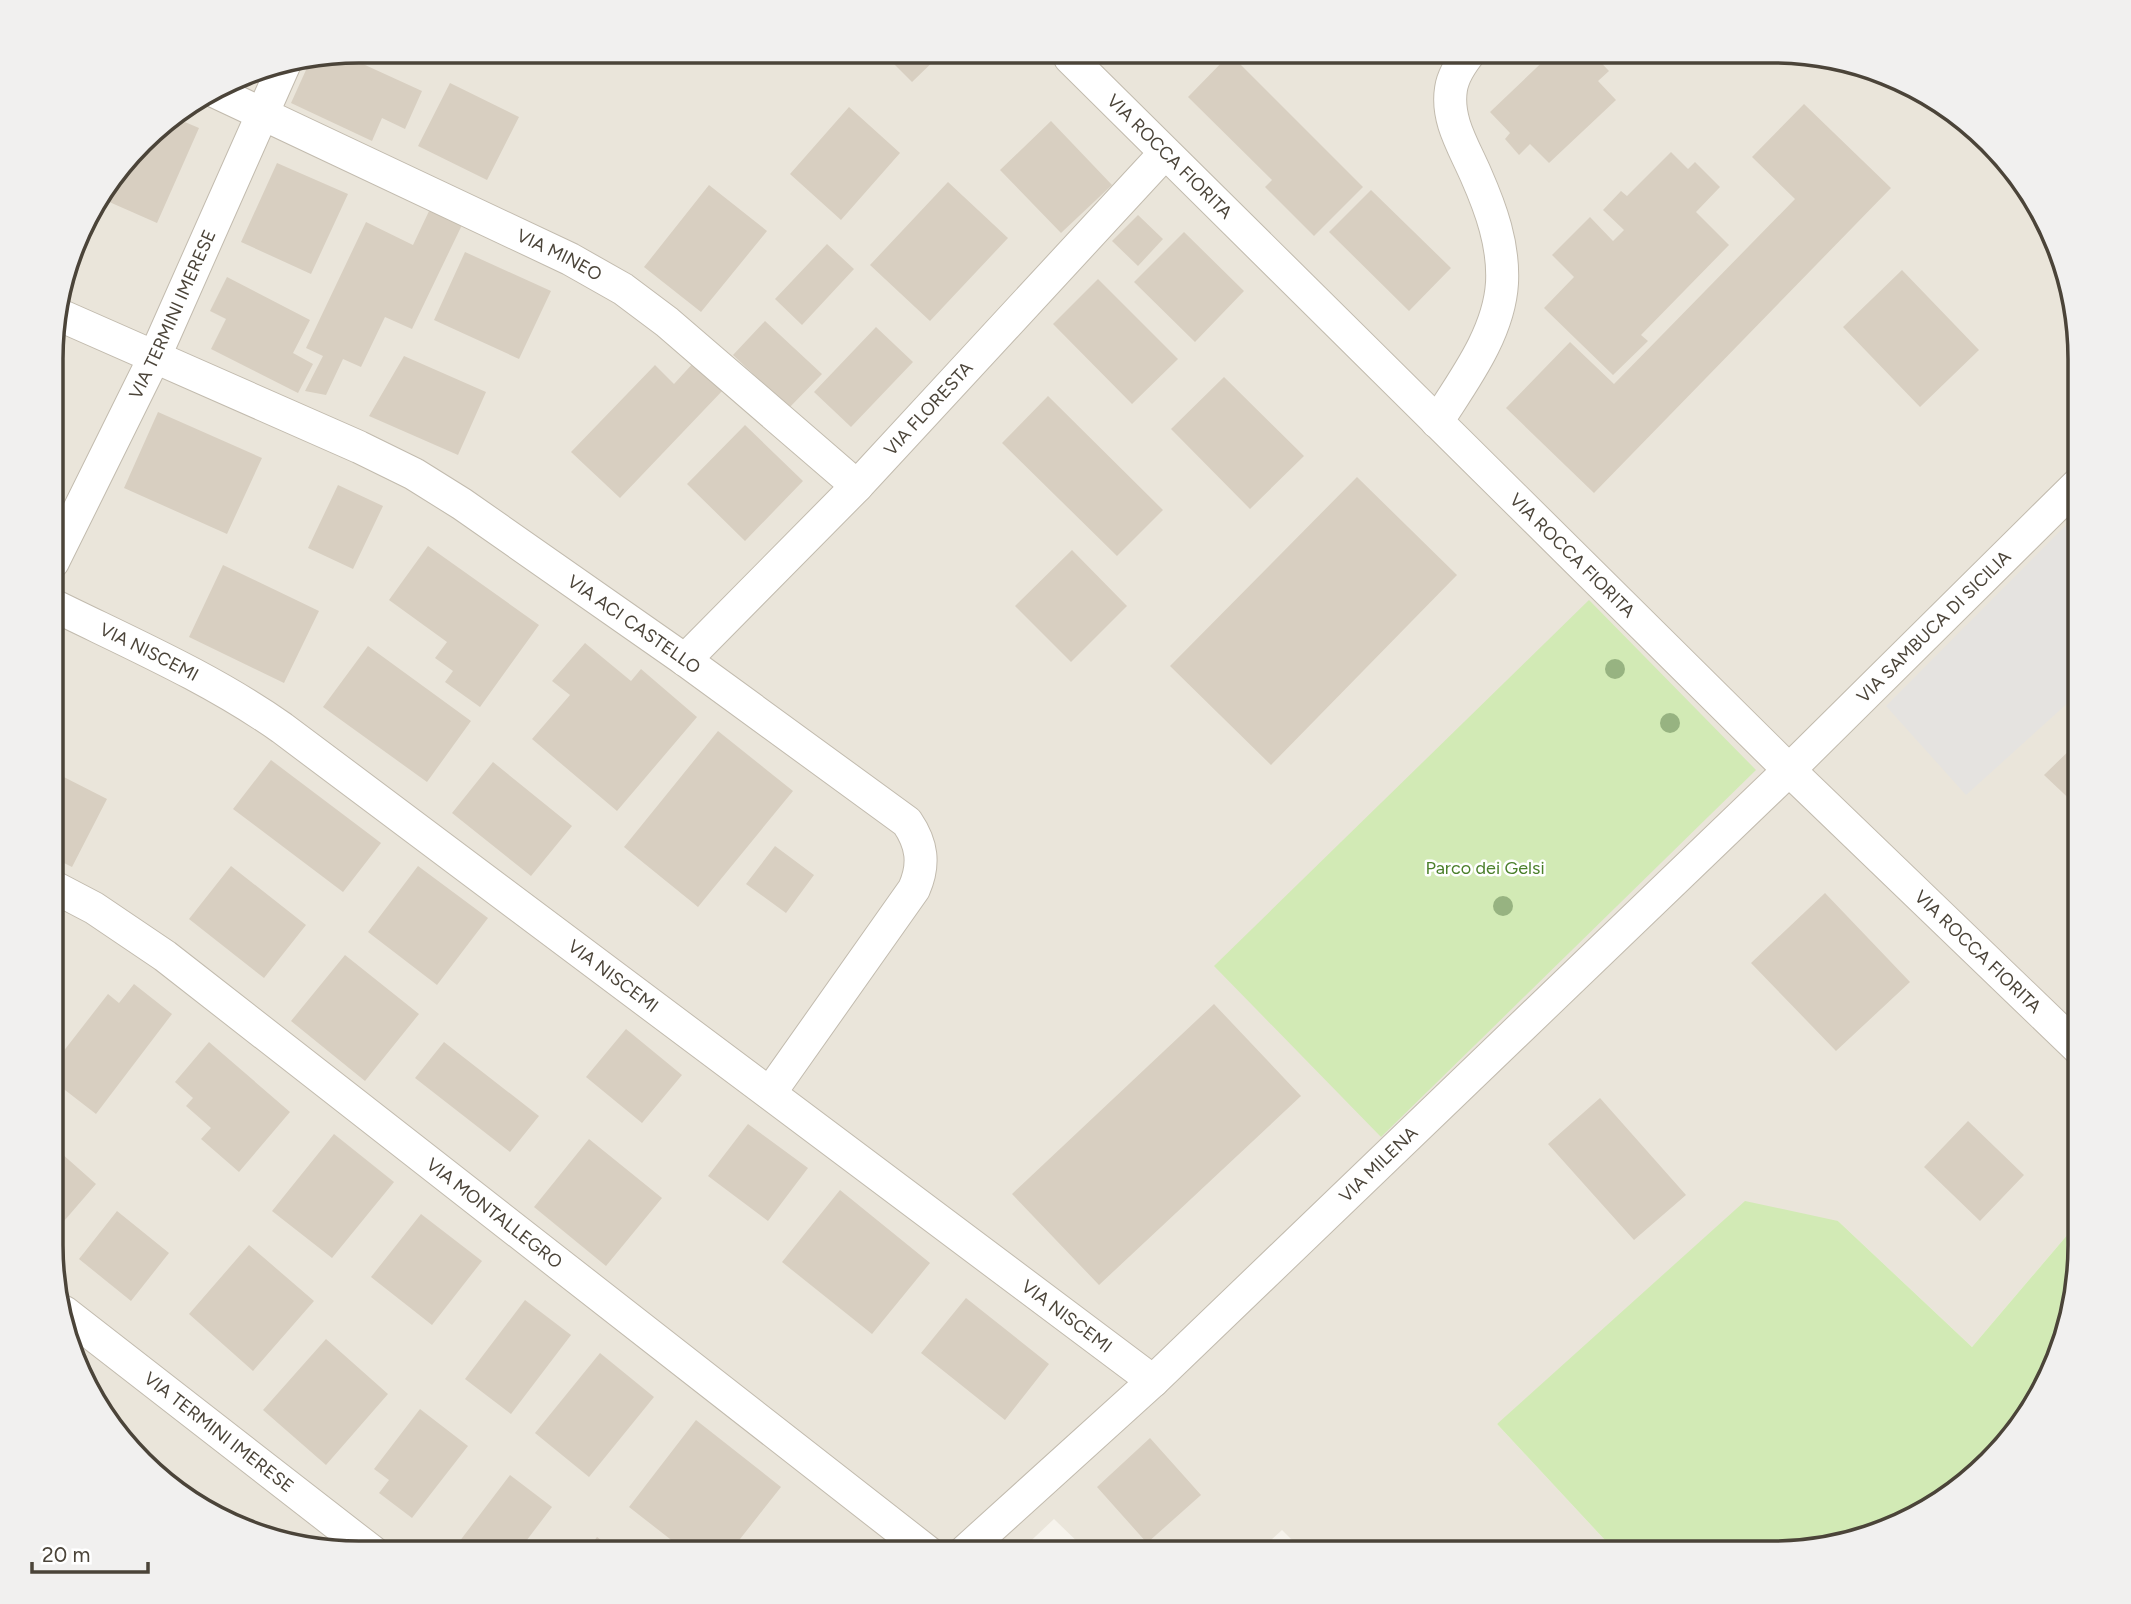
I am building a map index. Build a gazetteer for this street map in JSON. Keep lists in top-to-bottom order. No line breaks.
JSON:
{"streets":{"street":["VIA ROCCA FIORITA","VIA MINEO","VIA TERMINI IMERESE","VIA FLORESTA","VIA ACI CASTELLO","VIA SAMBUCA DI SICILIA","VIA NISCEMI","VIA MILENA","VIA MONTALLEGRO"]},"crossings":[["VIA ROCCA FIORITA","VIA FLORESTA"],["VIA ROCCA FIORITA","VIA SAMBUCA DI SICILIA"],["VIA ROCCA FIORITA","VIA MILENA"],["VIA MINEO","VIA TERMINI IMERESE"],["VIA MINEO","VIA FLORESTA"],["VIA TERMINI IMERESE","VIA ACI CASTELLO"],["VIA FLORESTA","VIA ACI CASTELLO"],["VIA ACI CASTELLO","VIA NISCEMI"],["VIA SAMBUCA DI SICILIA","VIA MILENA"],["VIA NISCEMI","VIA MILENA"]],"parks":["Parco dei Gelsi"],"scale_bar":"20 m"}
